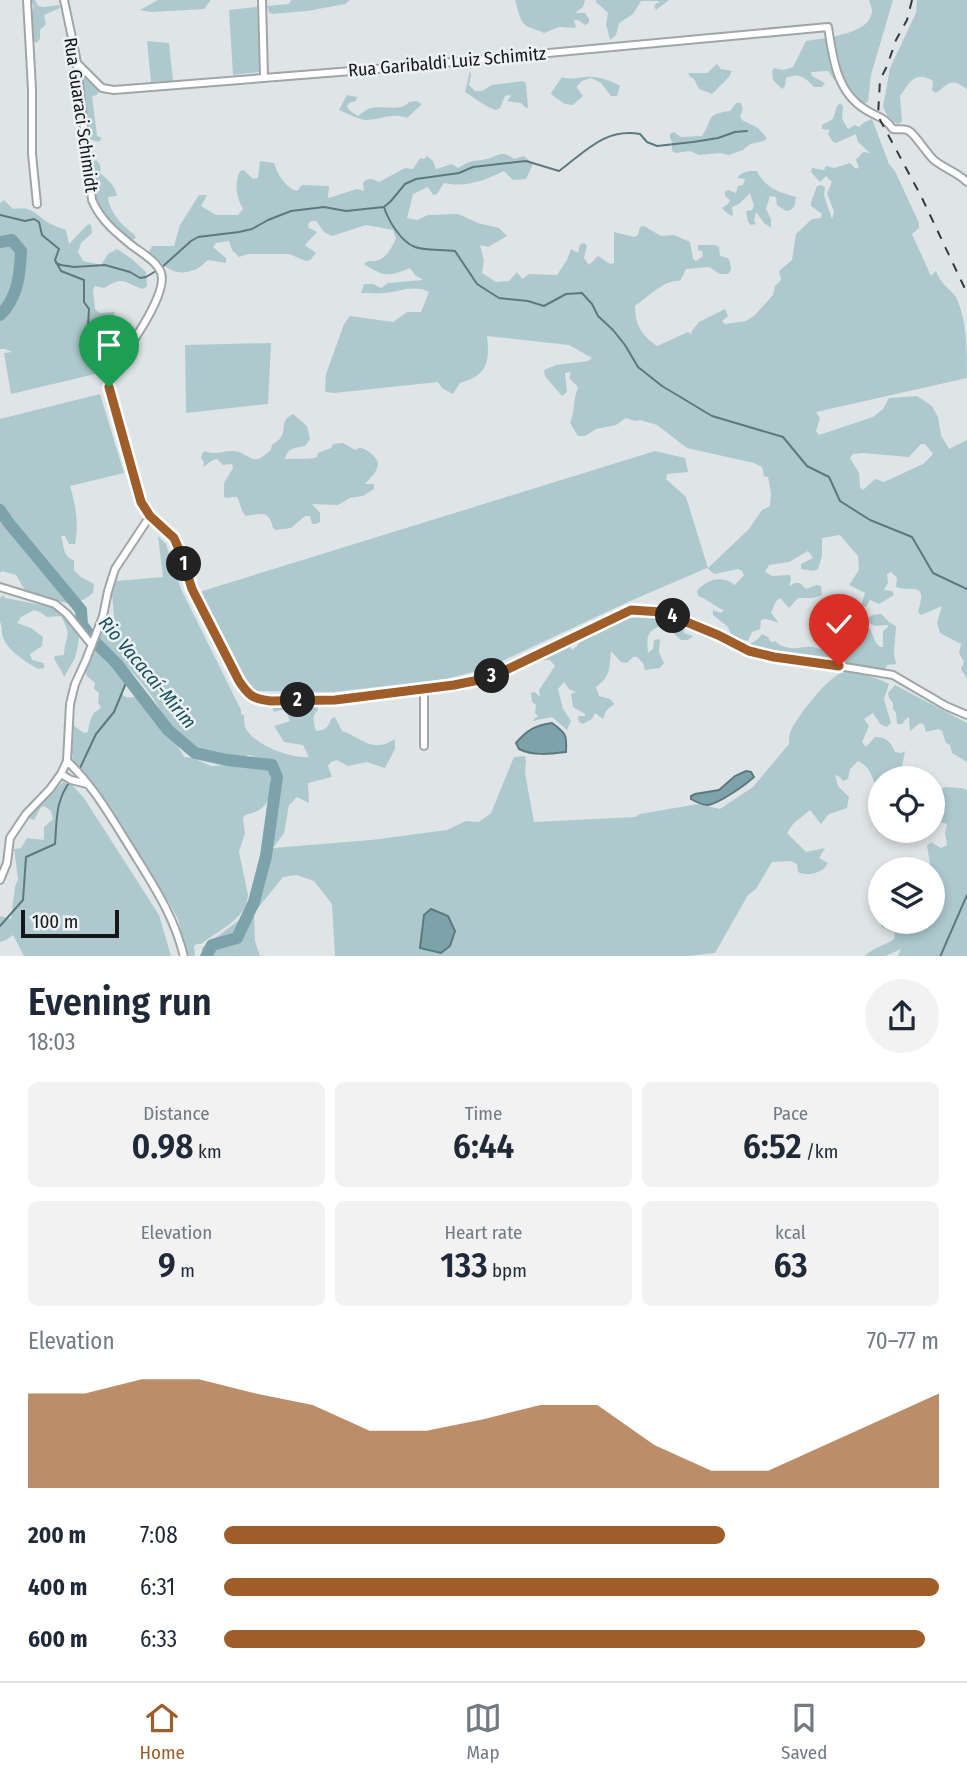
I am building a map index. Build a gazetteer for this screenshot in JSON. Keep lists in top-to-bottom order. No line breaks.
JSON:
{"streets":{"street":["Rua Garibaldi Luiz Schimitz","Rua Guaraci Schimidt"]},"crossings":[["Rua Garibaldi Luiz Schimitz","Rua Guaraci Schimidt"]],"water":["Rio Vacacaí-Mirim"],"scale_bar":"100 m","page":{"pins":["1","4","3","2"],"scale":"100 m","heading":["Evening run","18:03"],"stats":[["Distance","0.98 km"],["Time","6:44"],["Pace","6:52 /km"],["Elevation","9 m"],["Heart rate","133 bpm"],["kcal","63"]],"chart":["Elevation","70–77 m"],"list":[{"name":"200 m","note":"7:08"},{"name":"400 m","note":"6:31"},{"name":"600 m","note":"6:33"}],"tabs":["Home","Map","Saved"]}}
